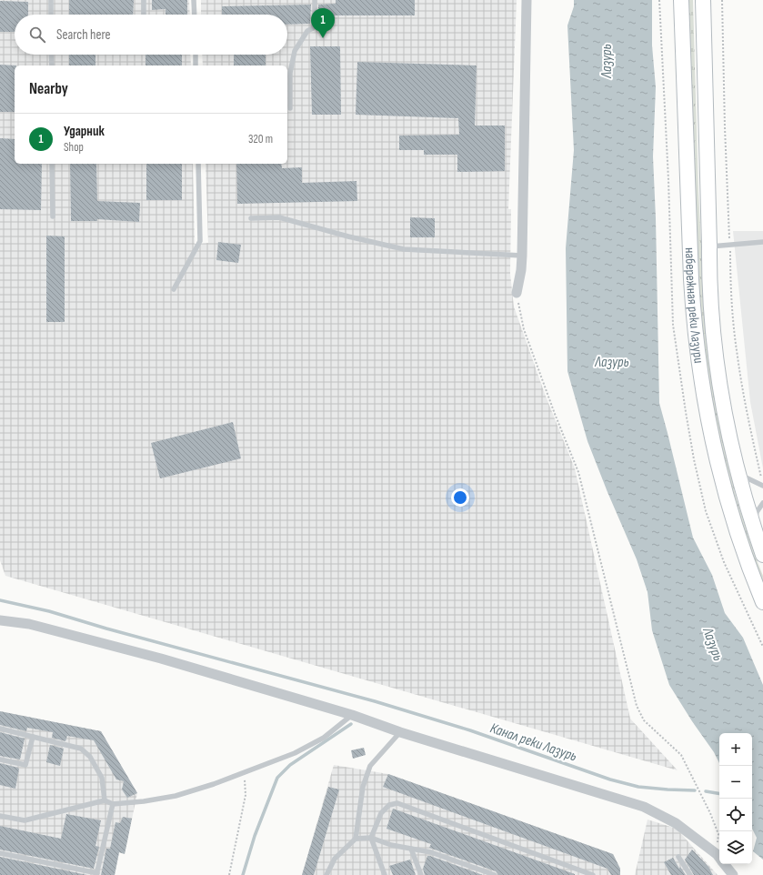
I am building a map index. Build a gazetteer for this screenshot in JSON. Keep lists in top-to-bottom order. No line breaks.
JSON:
{"streets":{"main road":["набережная реки Лазури"]},"water":["Лазурь","Канал реки Лазурь"],"page":{"pins":"1","search":"Search here","heading":"Nearby","list":[{"mark":"1","name":"Ударник","note":"Shop","value":"320 m"}],"map_buttons":["+","−"]}}
